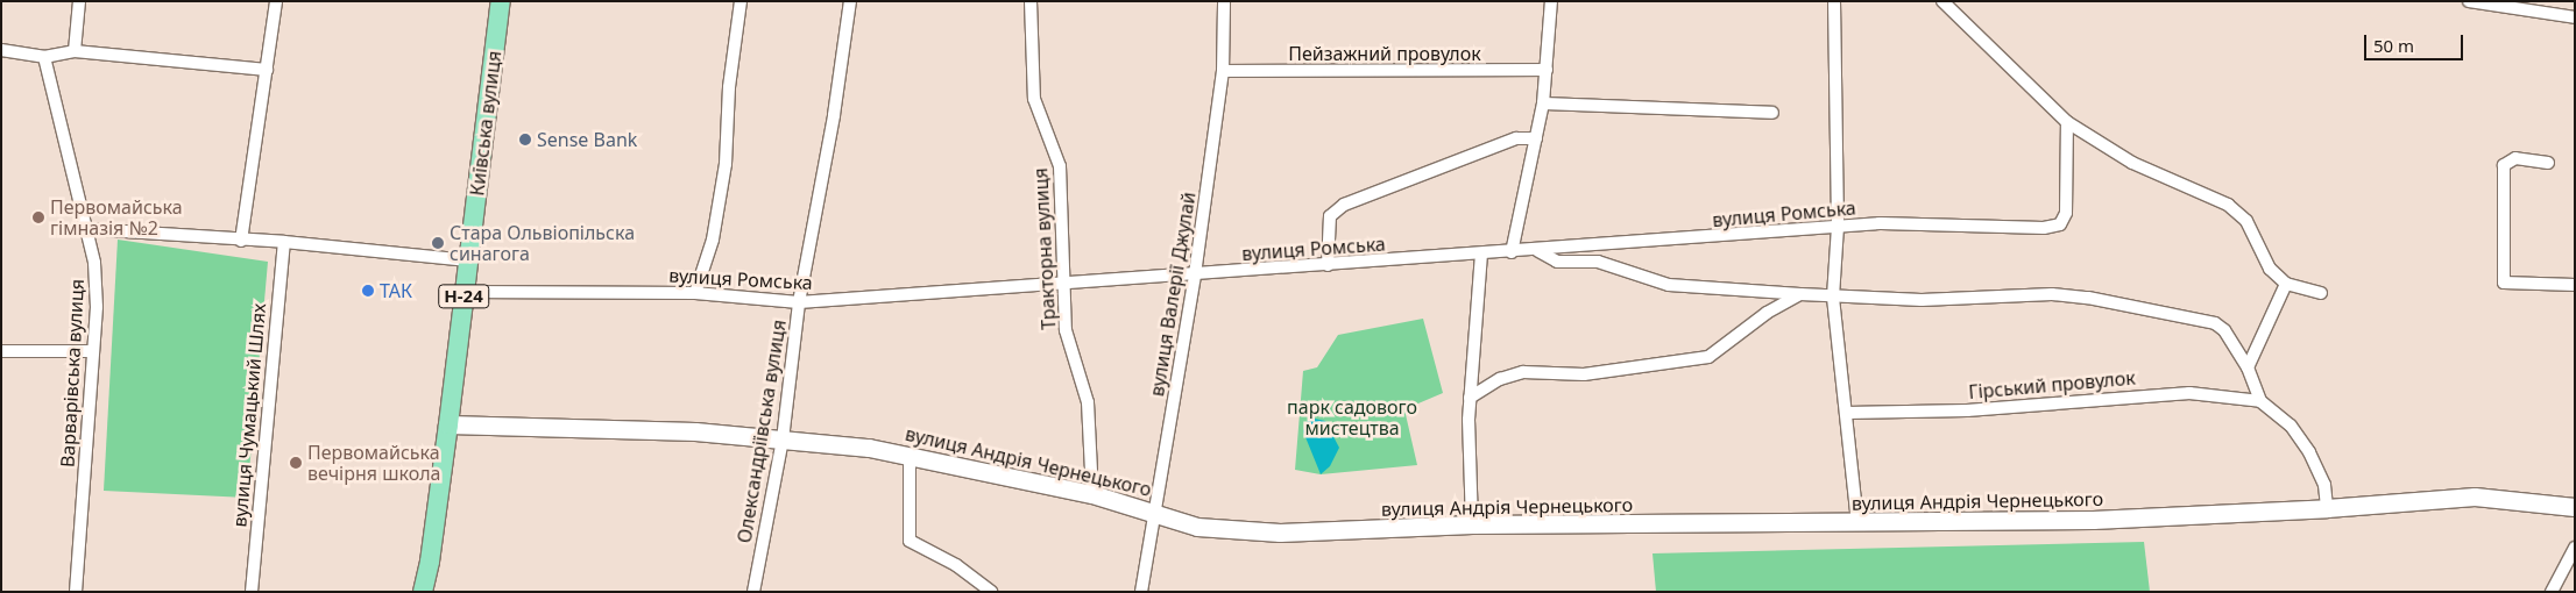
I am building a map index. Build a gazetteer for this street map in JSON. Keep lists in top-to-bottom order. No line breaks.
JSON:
{"streets":{"main road":["Київська вулиця","Н-24"],"street":["Пейзажний провулок","вулиця Ромська","Тракторна вулиця","вулиця Валерії Джулай","Варварівська вулиця","Гірський провулок","вулиця Чумацький Шлях","Олександріївська вулиця","вулиця Андрія Чернецького"]},"crossings":[["Пейзажний провулок","вулиця Валерії Джулай"],["Київська вулиця","вулиця Ромська"],["Київська вулиця","вулиця Андрія Чернецького"],["вулиця Ромська","Тракторна вулиця"],["вулиця Ромська","вулиця Валерії Джулай"],["вулиця Ромська","Олександріївська вулиця"],["Тракторна вулиця","вулиця Андрія Чернецького"],["вулиця Валерії Джулай","вулиця Андрія Чернецького"],["Олександріївська вулиця","вулиця Андрія Чернецького"]],"parks":["парк садового мистецтва"],"places":["Sense Bank","Первомайська гімназія №2","Стара Ольвіопільска синагога","ТАК","Первомайська вечірня школа"],"scale_bar":"50 m"}
